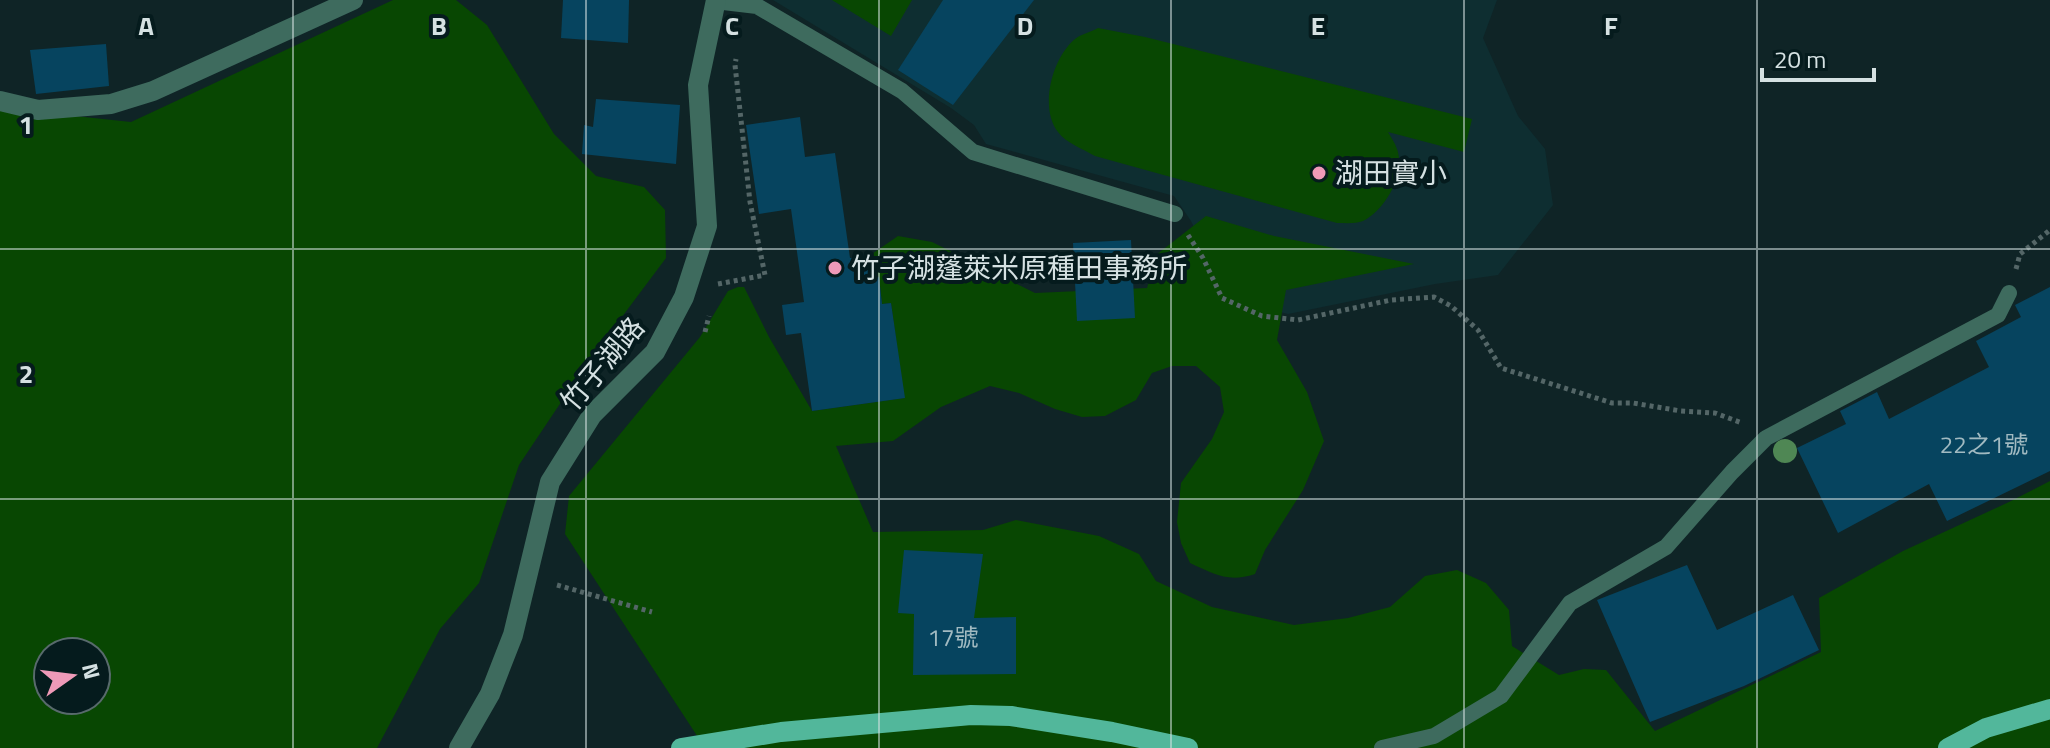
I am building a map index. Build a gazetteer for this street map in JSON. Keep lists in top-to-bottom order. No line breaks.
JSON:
{"streets":{"street":["竹子湖路"]},"places":["湖田實小","竹子湖蓬萊米原種田事務所"],"house_numbers":["22之1號","17號"],"scale_bar":"20 m","north":"right","grid":{"columns":["A","B","C","D","E","F"],"rows":["1","2"]}}
